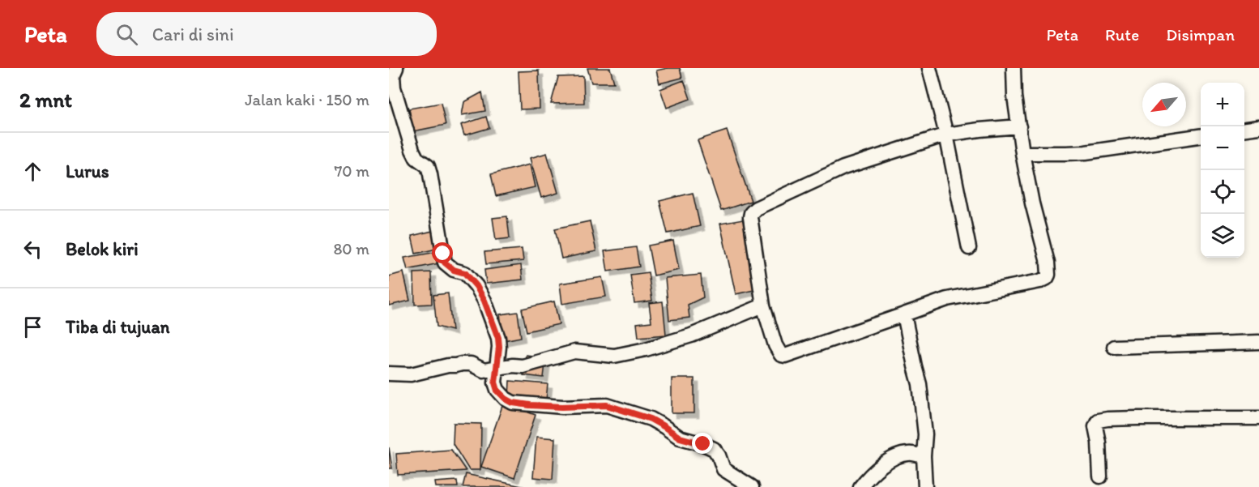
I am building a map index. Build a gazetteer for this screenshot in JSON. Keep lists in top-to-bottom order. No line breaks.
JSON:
{"north":"bottom left","page":{"header":"Peta","search":"Cari di sini","nav":["Peta","Rute","Disimpan"],"heading":["2 mnt","Jalan kaki · 150 m"],"map_buttons":["+","−"],"list":[["Lurus","70 m"],["Belok kiri","80 m"],"Tiba di tujuan"]}}
